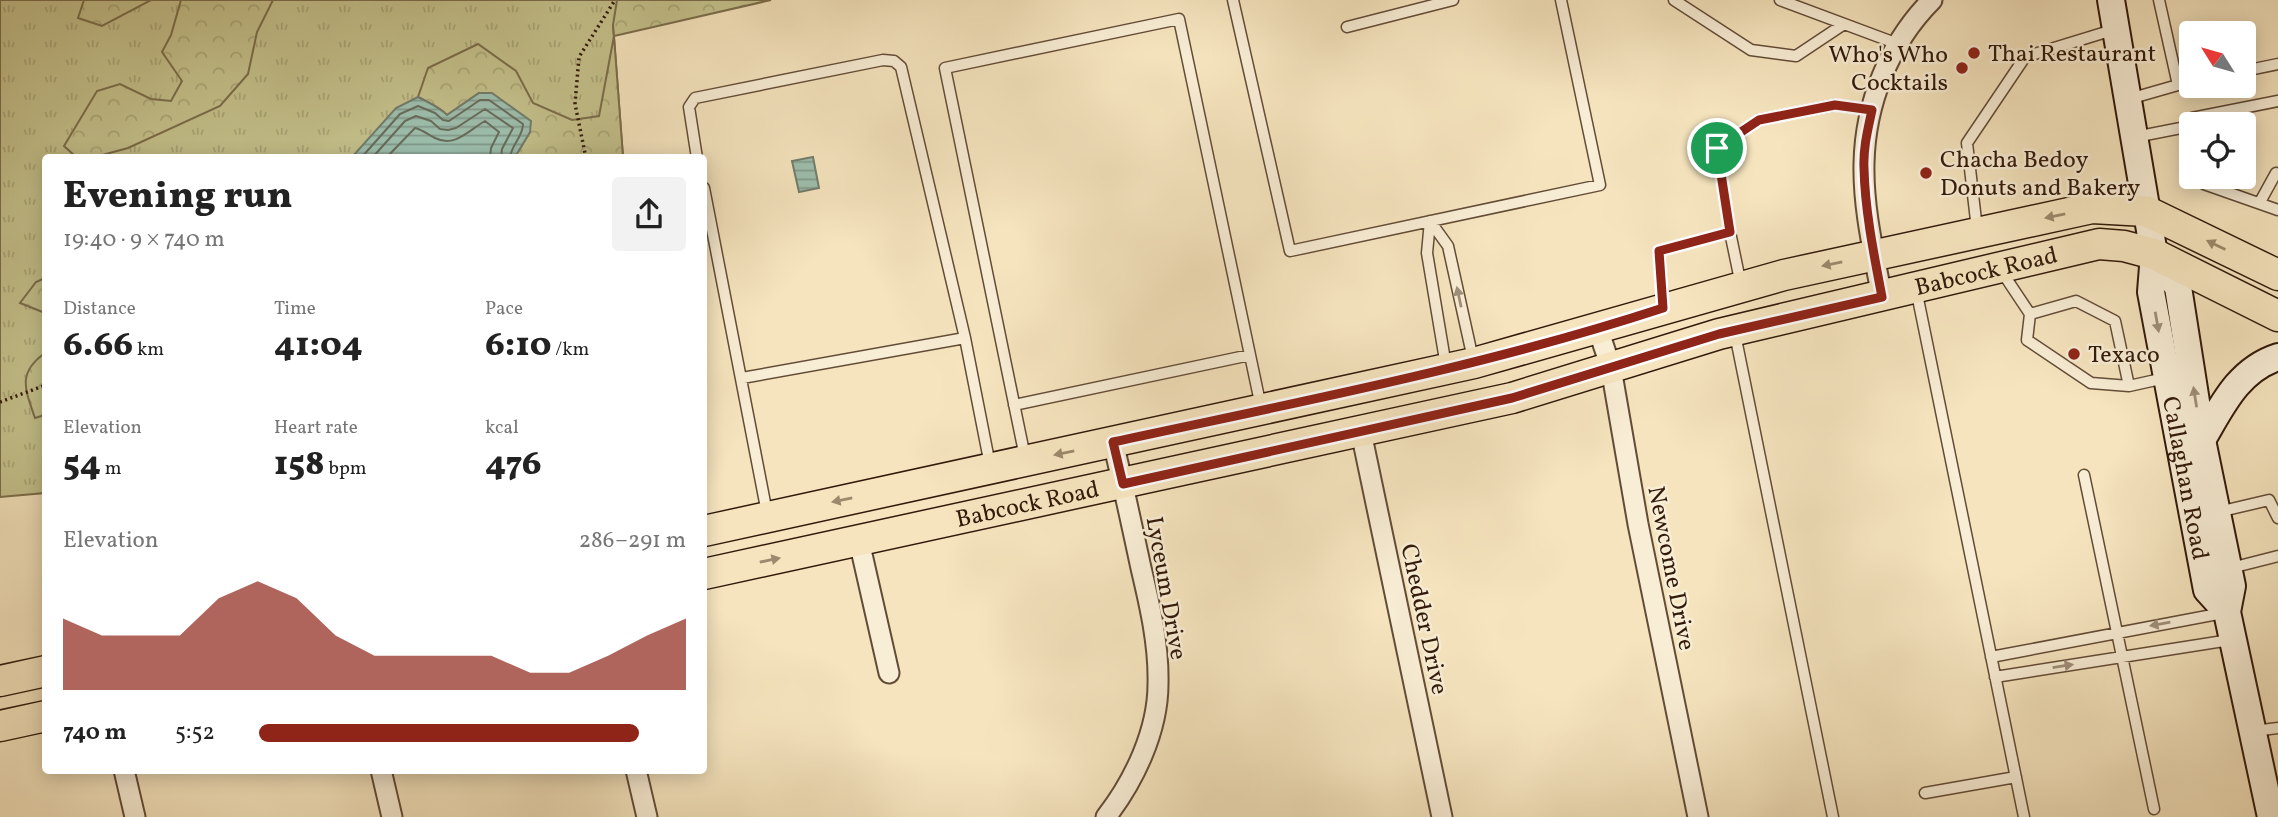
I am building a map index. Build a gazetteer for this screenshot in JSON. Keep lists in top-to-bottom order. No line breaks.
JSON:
{"streets":{"main road":["Babcock Road","Callaghan Road"],"street":["Newcome Drive","Lyceum Drive","Chedder Drive"]},"crossings":[["Babcock Road","Callaghan Road"],["Babcock Road","Newcome Drive"],["Babcock Road","Lyceum Drive"],["Babcock Road","Chedder Drive"]],"places":["Thai Restaurant","Who's Who Cocktails","Chacha Bedoy Donuts and Bakery","Texaco"],"north":"top left","page":{"heading":["Evening run","19:40 · 9 × 740 m"],"stats":[["Distance","6.66 km"],["Time","41:04"],["Pace","6:10 /km"],["Elevation","54 m"],["Heart rate","158 bpm"],["kcal","476"]],"chart":["Elevation","286–291 m"],"list":[{"name":"740 m","note":"5:52"}]}}
